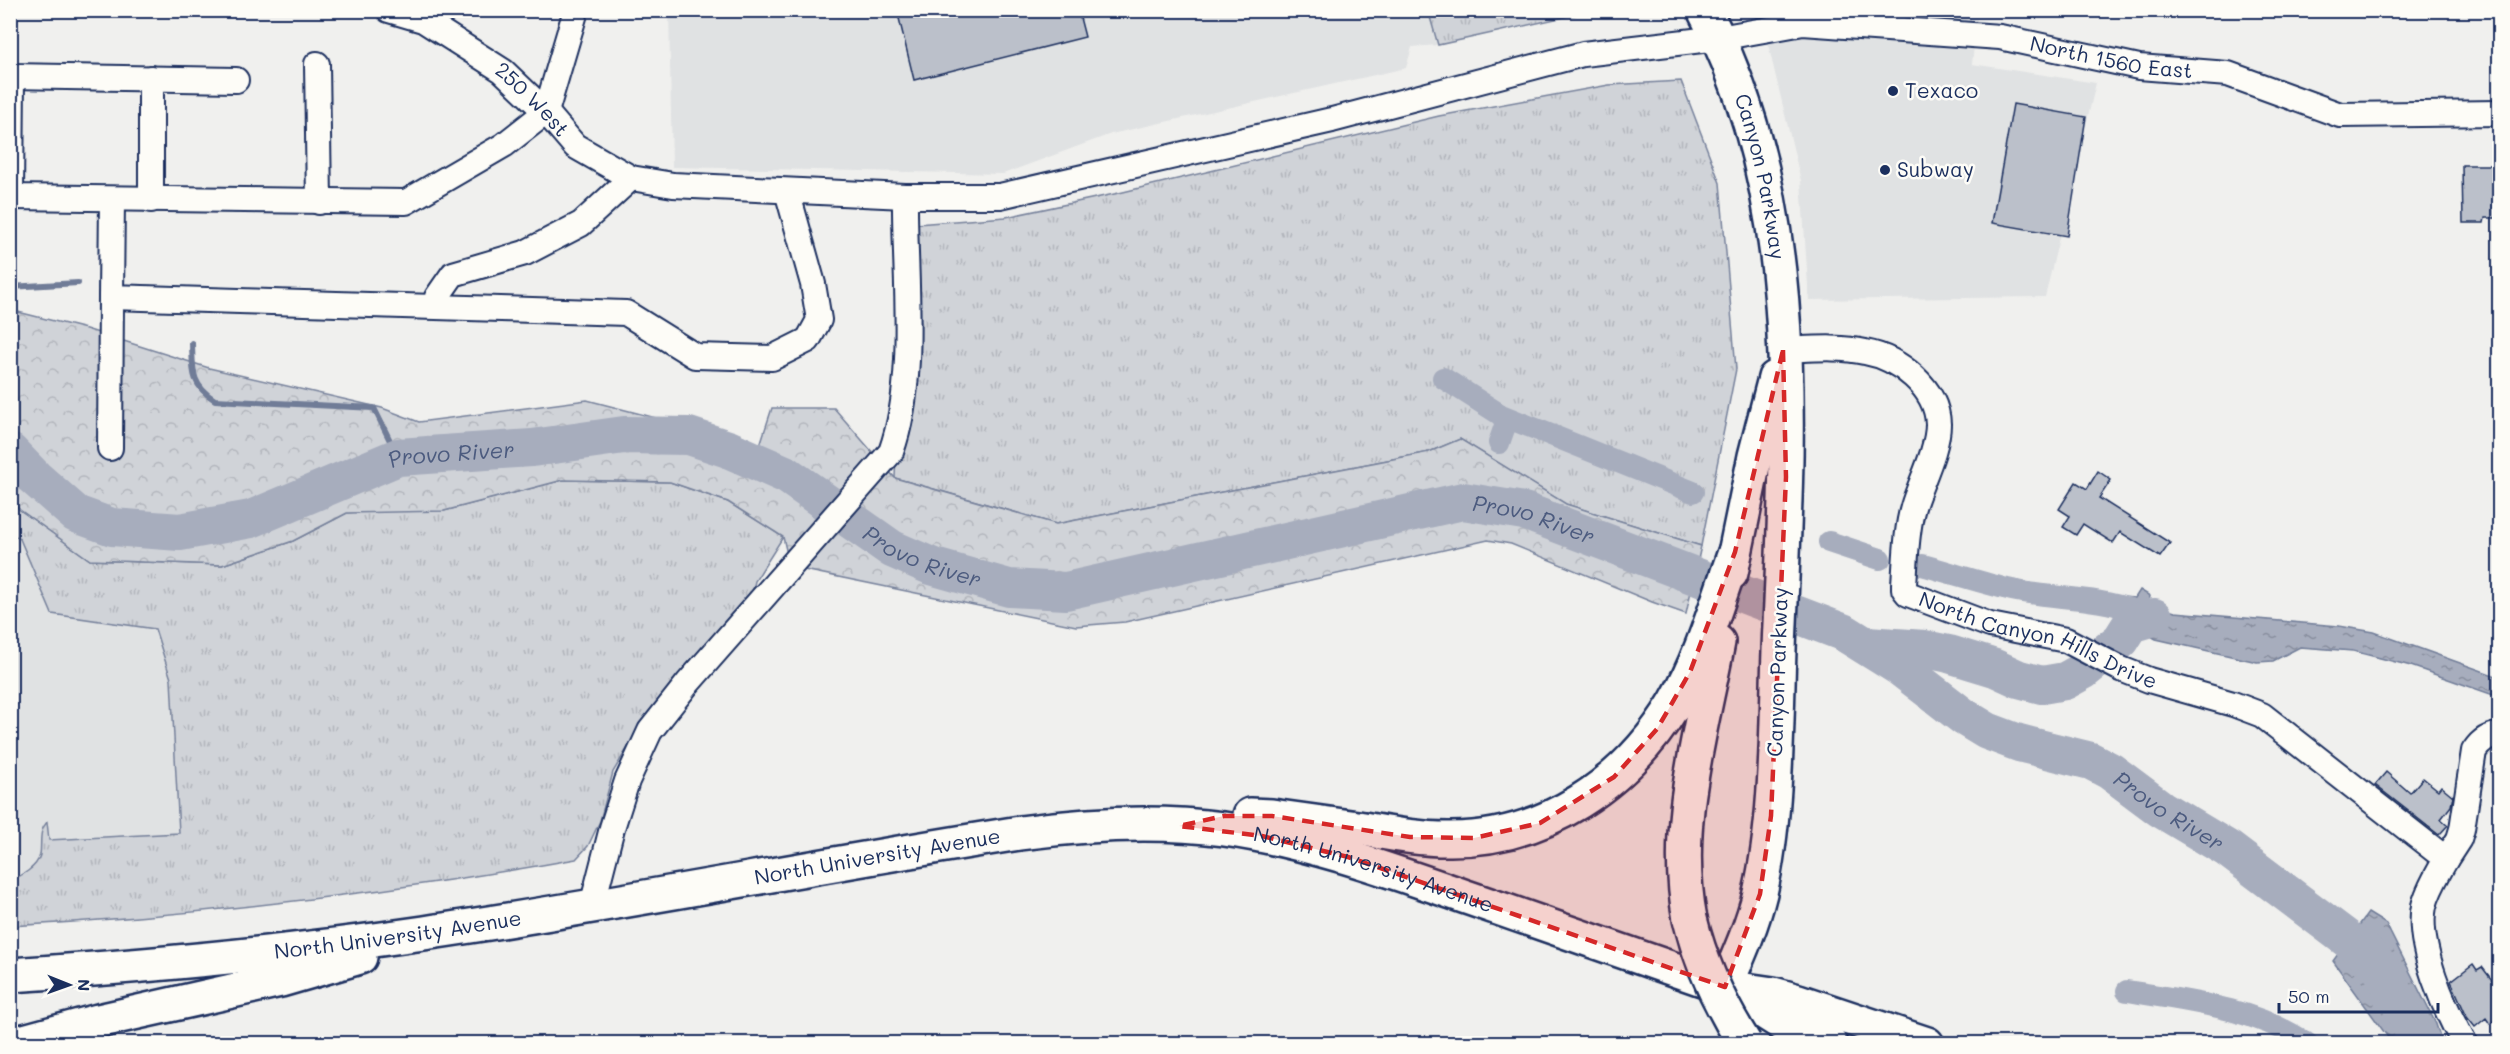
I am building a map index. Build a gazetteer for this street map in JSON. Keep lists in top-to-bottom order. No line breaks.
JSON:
{"streets":{"highway":["Canyon Parkway","North University Avenue"],"street":["North 1560 East","250 West","North Canyon Hills Drive"]},"crossings":[["North 1560 East","250 West"],["North 1560 East","Canyon Parkway"],["Canyon Parkway","North Canyon Hills Drive"],["Canyon Parkway","North University Avenue"]],"water":["Provo River"],"places":["Texaco","Subway"],"scale_bar":"50 m","north":"right"}
